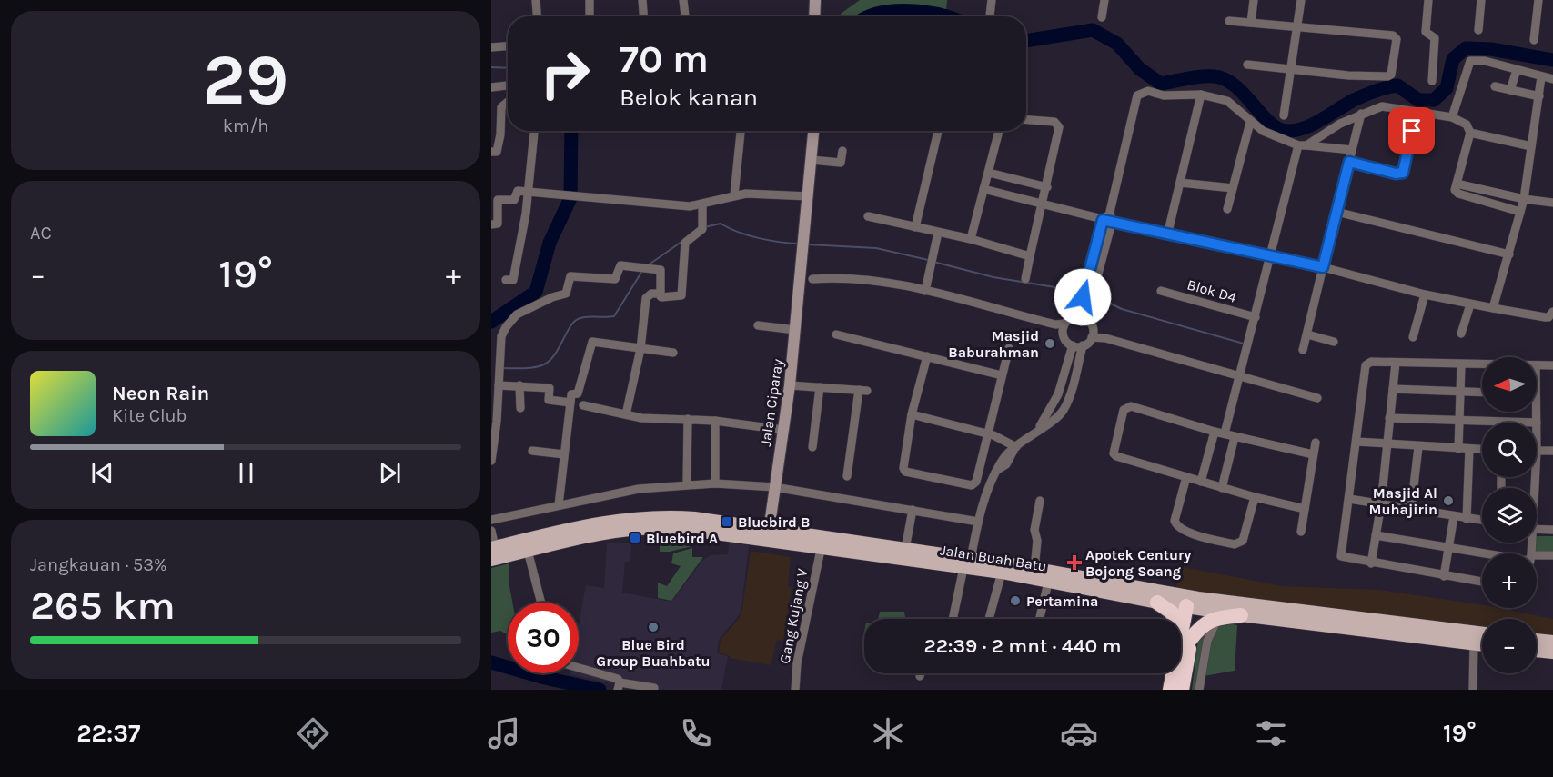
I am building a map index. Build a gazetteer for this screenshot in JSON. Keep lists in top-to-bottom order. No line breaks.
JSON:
{"streets":{"main road":["Jalan Buah Batu"],"street":["Blok D4","Jalan Ciparay","Gang Kujang V"]},"crossings":[["Jalan Ciparay","Jalan Buah Batu"],["Jalan Buah Batu","Gang Kujang V"]],"places":{"other":["Masjid Baburahman","Masjid Al Muhajirin","Pertamina","Blue Bird Group Buahbatu"],"transit":["Bluebird B","Bluebird A"],"health":["Apotek Century Bojong Soang"]},"north":"left","page":{"tile":[["29","km/h"],"AC",["Jangkauan · 53%","265 km"]],"turn":["70 m","Belok kanan"],"heat":["−","19°","+"],"map_buttons":["+","−"],"song":["Neon Rain","Kite Club"],"limit":"30","trip":"22:39 · 2 mnt · 440 m","tabs":["22:37","19°"]}}
